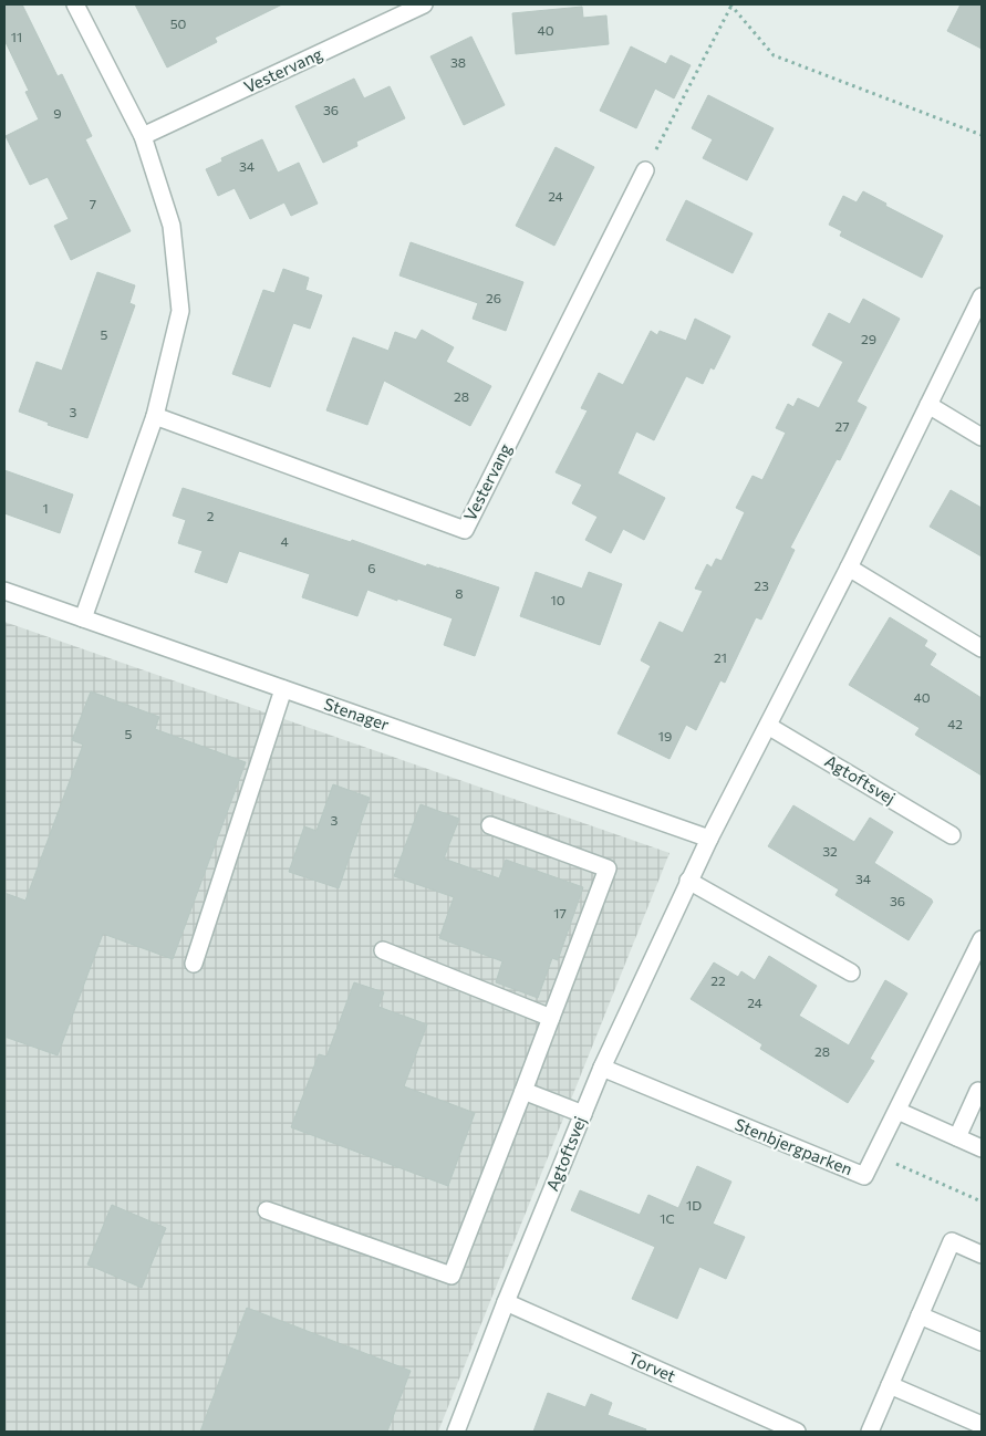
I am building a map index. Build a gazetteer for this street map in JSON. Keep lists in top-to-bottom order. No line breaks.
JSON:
{"streets":{"street":["Vestervang","Stenager","Agtoftsvej","Stenbjergparken","Torvet"]},"crossings":[["Stenager","Agtoftsvej"],["Agtoftsvej","Stenbjergparken"],["Agtoftsvej","Torvet"]],"house_numbers":["50","40","11","38","36","9","34","24","7","26","5","29","28","3","27","1","2","4","6","23","8","10","21","40","42","5","19","3","32","34","36","17","22","24","28","1D","1C"]}
